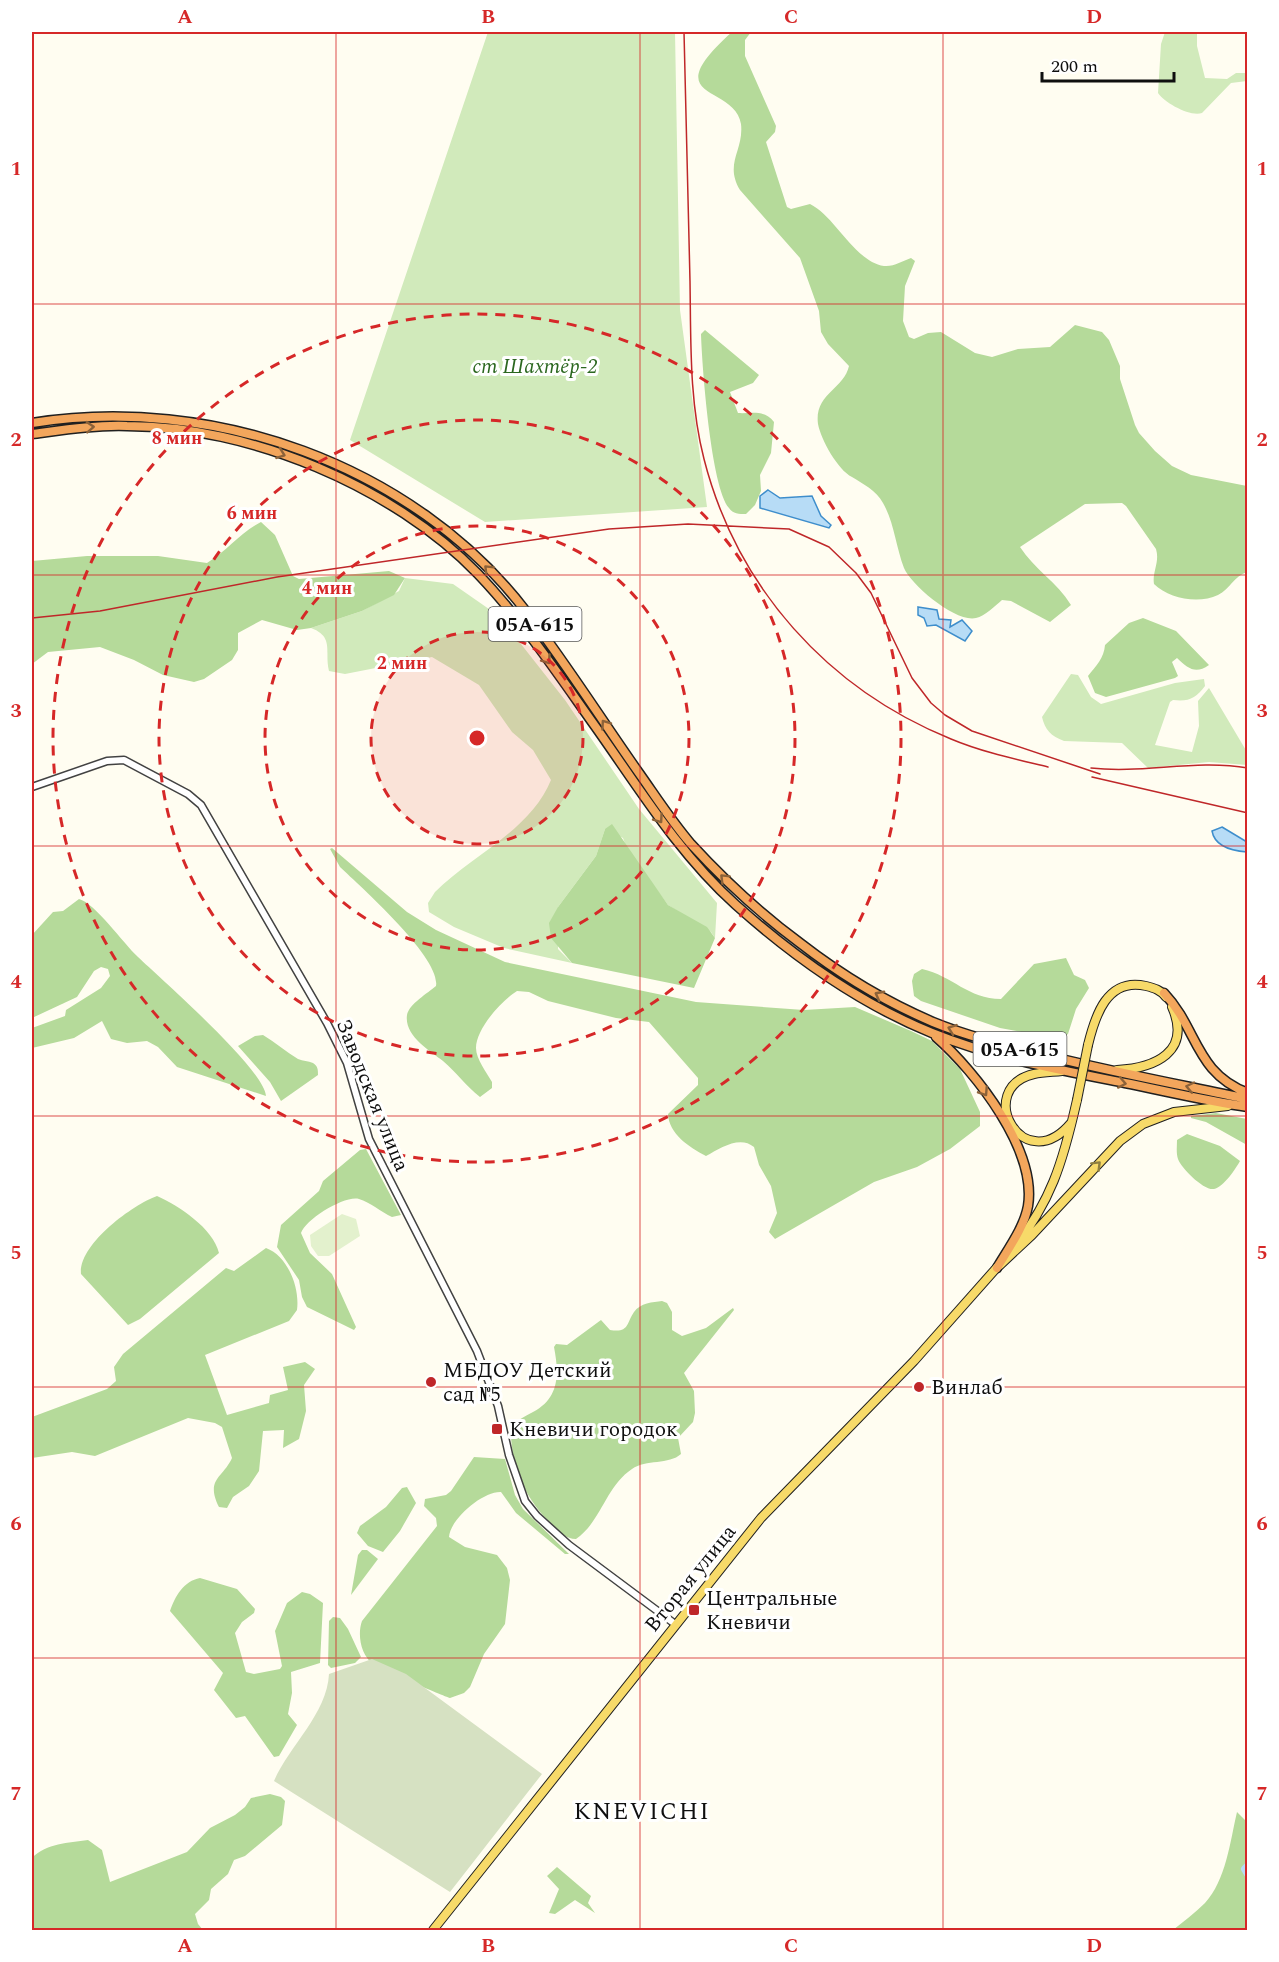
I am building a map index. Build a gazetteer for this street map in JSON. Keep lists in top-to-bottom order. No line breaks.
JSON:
{"streets":{"highway":["05А-615"],"main road":["Вторая улица"],"street":["Заводская улица"]},"crossings":[["Заводская улица","Вторая улица"]],"districts":["KNEVICHI"],"parks":["ст Шахтёр-2"],"places":{"other":["МБДОУ Детский сад №5","Винлаб"],"transit":["Кневичи городок","Центральные Кневичи"]},"scale_bar":"200 m","grid":{"columns":["A","B","C","D"],"rows":["1","2","3","4","5","6","7"]},"rings":["8 мин","6 мин","4 мин","2 мин"]}
